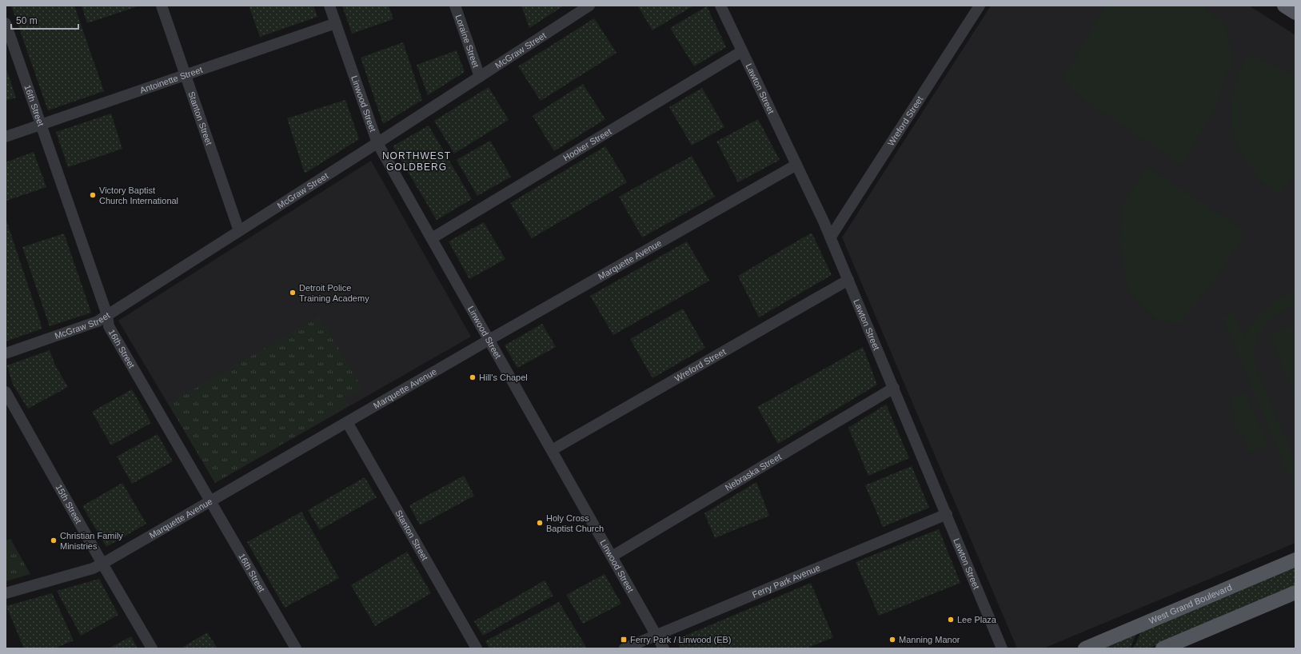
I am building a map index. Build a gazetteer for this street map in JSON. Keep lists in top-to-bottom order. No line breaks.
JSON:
{"streets":{"main road":["West Grand Boulevard"],"street":["Loraine Street","McGraw Street","Antoinette Street","Lawton Street","Linwood Street","16th Street","Stanton Street","Wreford Street","Hooker Street","Marquette Avenue","Nebraska Street","15th Street","Ferry Park Avenue"]},"crossings":[["Loraine Street","McGraw Street"],["McGraw Street","Linwood Street"],["McGraw Street","16th Street"],["McGraw Street","Stanton Street"],["Antoinette Street","Linwood Street"],["Antoinette Street","16th Street"],["Antoinette Street","Stanton Street"],["Lawton Street","Wreford Street"],["Lawton Street","Hooker Street"],["Lawton Street","Marquette Avenue"],["Lawton Street","Nebraska Street"],["Lawton Street","Ferry Park Avenue"],["Linwood Street","Wreford Street"],["Linwood Street","Hooker Street"],["Linwood Street","Marquette Avenue"],["Linwood Street","Nebraska Street"],["Linwood Street","Ferry Park Avenue"],["16th Street","Marquette Avenue"],["Stanton Street","Marquette Avenue"],["Marquette Avenue","15th Street"]],"districts":["NORTHWEST GOLDBERG"],"places":{"other":["Victory Baptist Church International","Detroit Police Training Academy","Hill's Chapel","Holy Cross Baptist Church","Christian Family Ministries","Lee Plaza","Manning Manor"],"transit":["Ferry Park / Linwood (EB)"]},"scale_bar":"50 m"}
